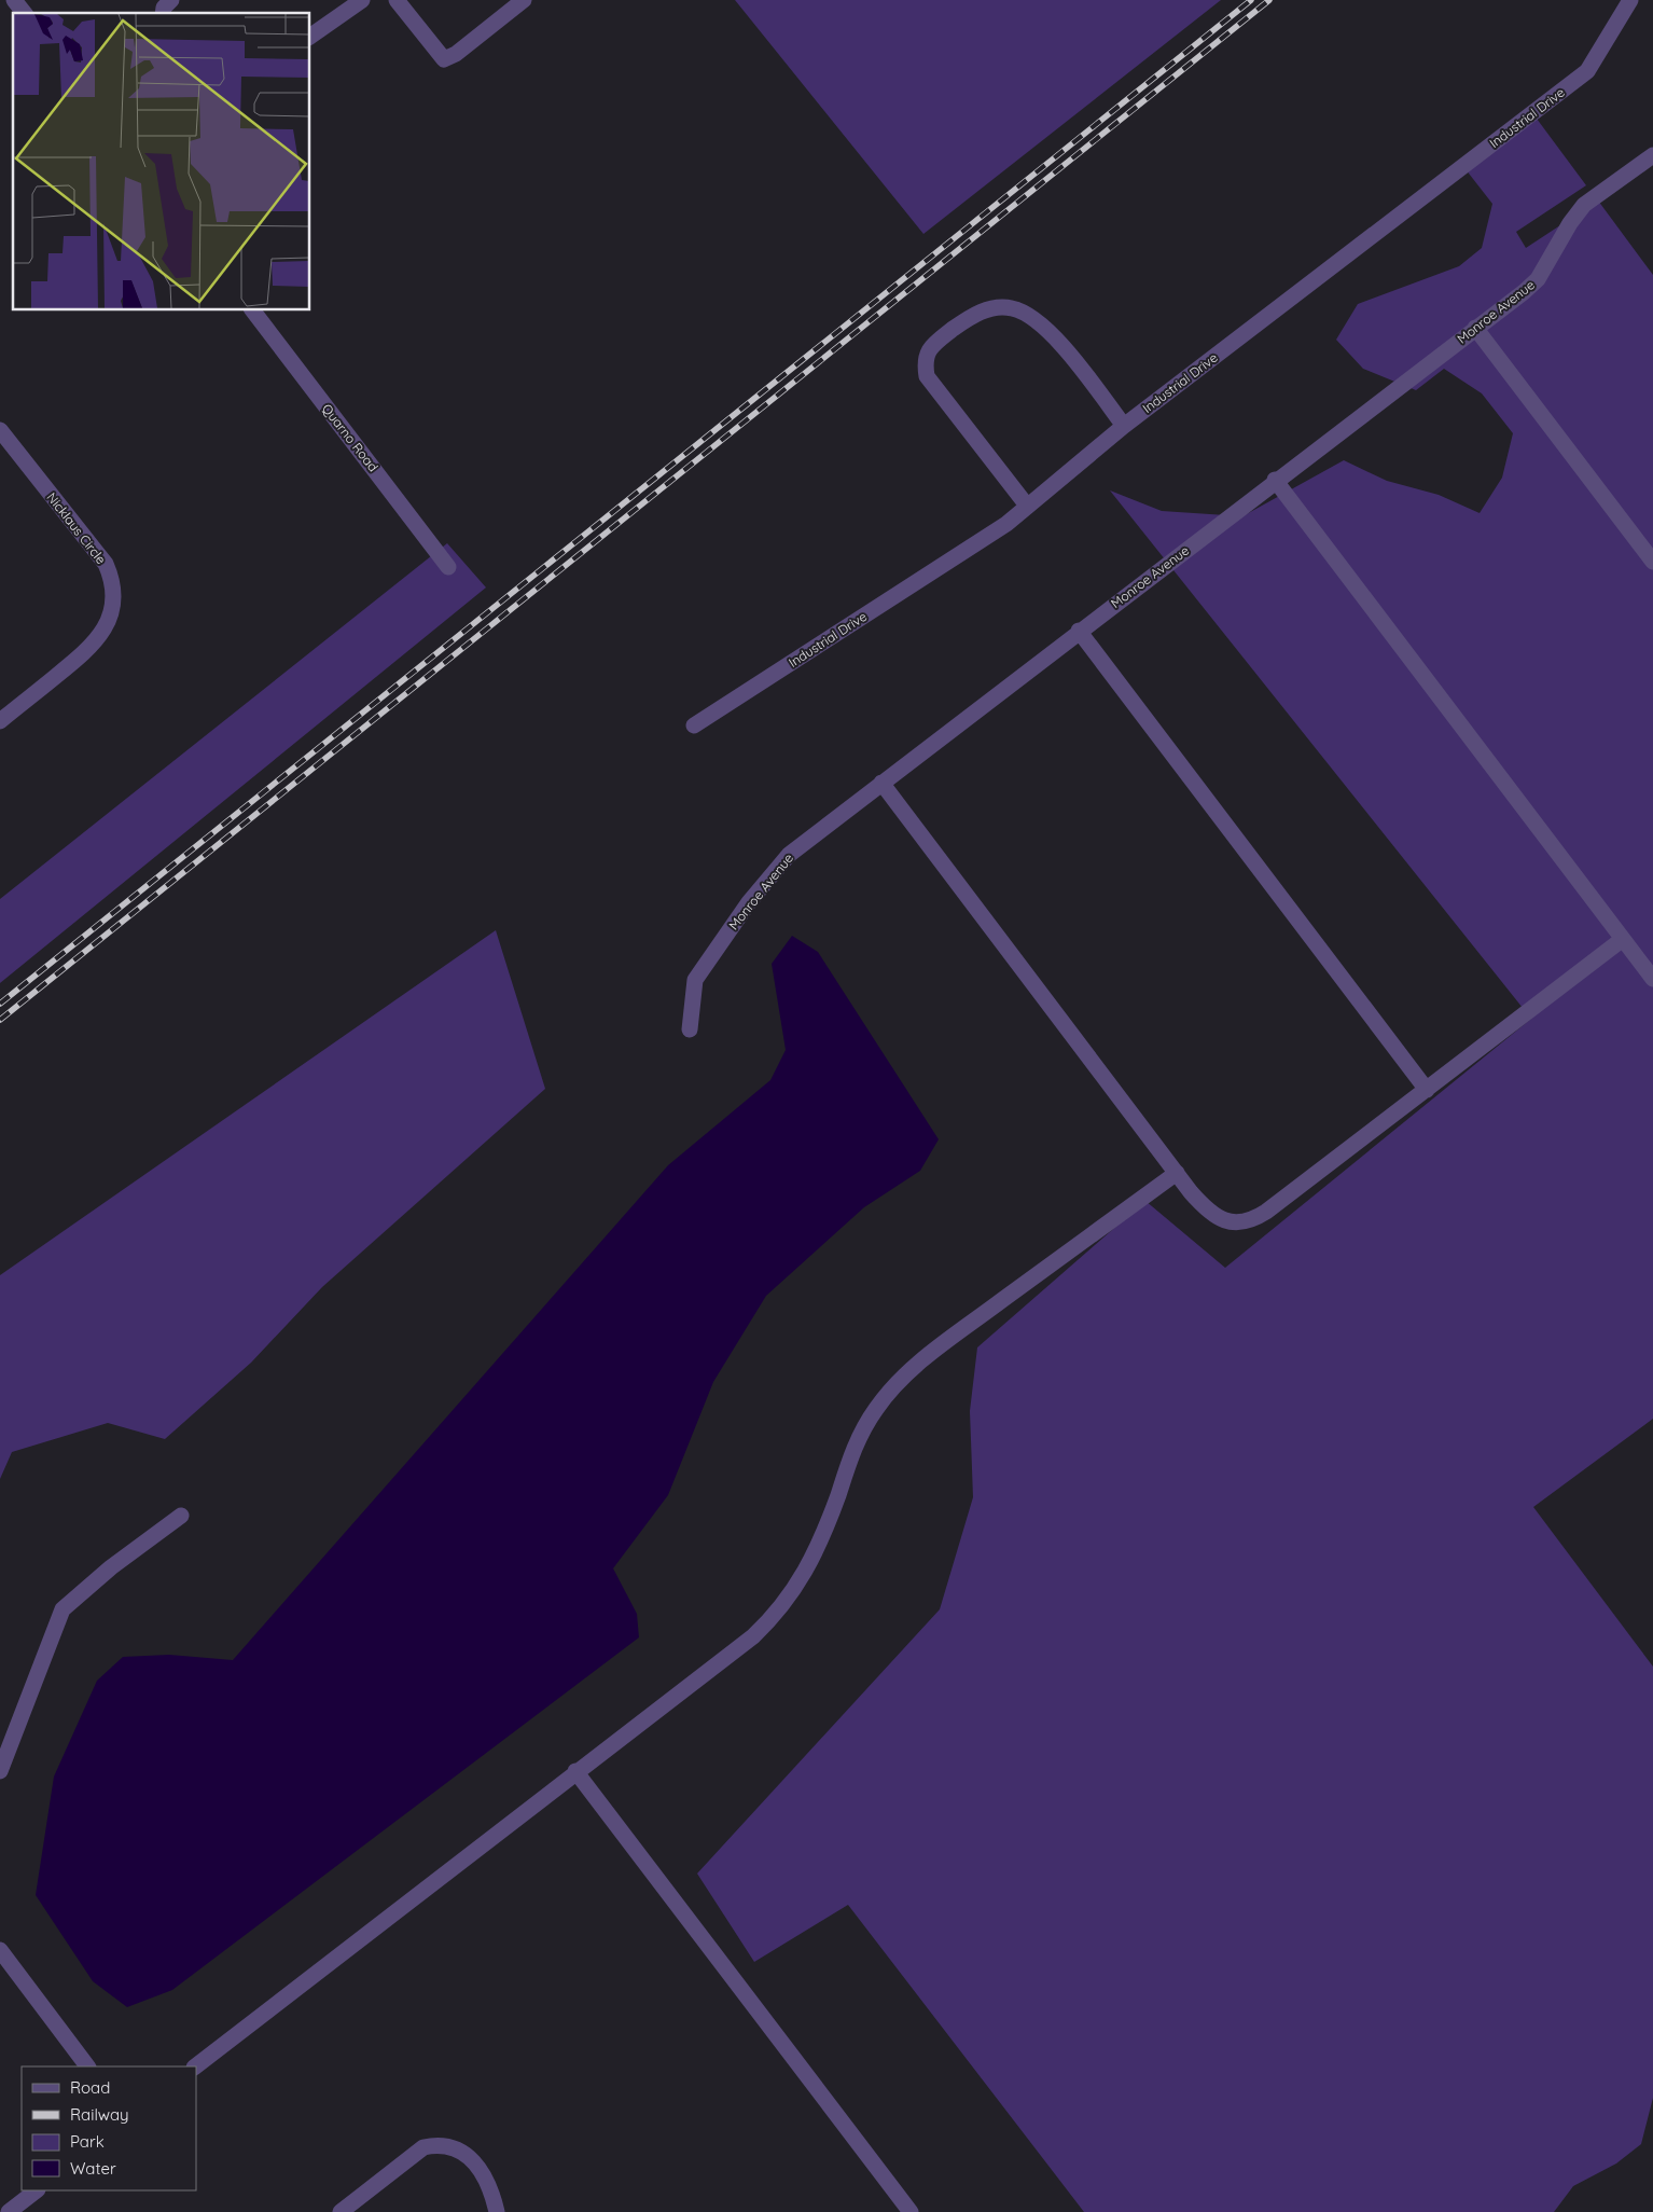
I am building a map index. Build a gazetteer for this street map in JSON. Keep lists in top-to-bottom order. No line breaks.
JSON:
{"streets":{"street":["Industrial Drive","Monroe Avenue","Quarno Road","Nicklaus Circle"]},"legend":["Road","Railway","Park","Water"]}
